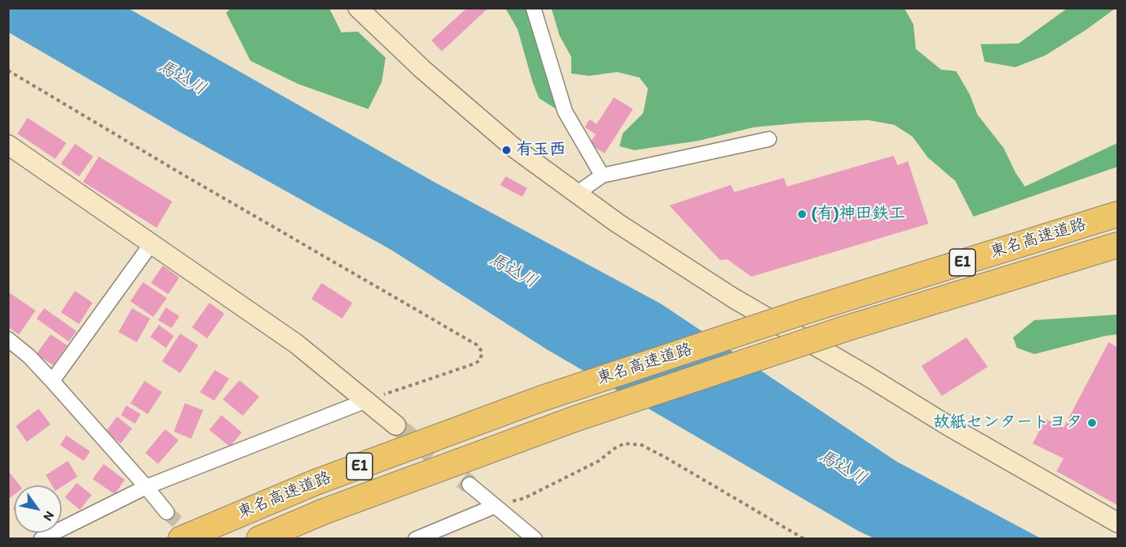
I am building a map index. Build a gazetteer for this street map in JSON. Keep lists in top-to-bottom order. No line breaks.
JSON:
{"streets":{"highway":["東名高速道路","E1"]},"water":["馬込川"],"places":["有玉西","(有)神田鉄工","故紙センタートヨタ"],"north":"bottom right"}
